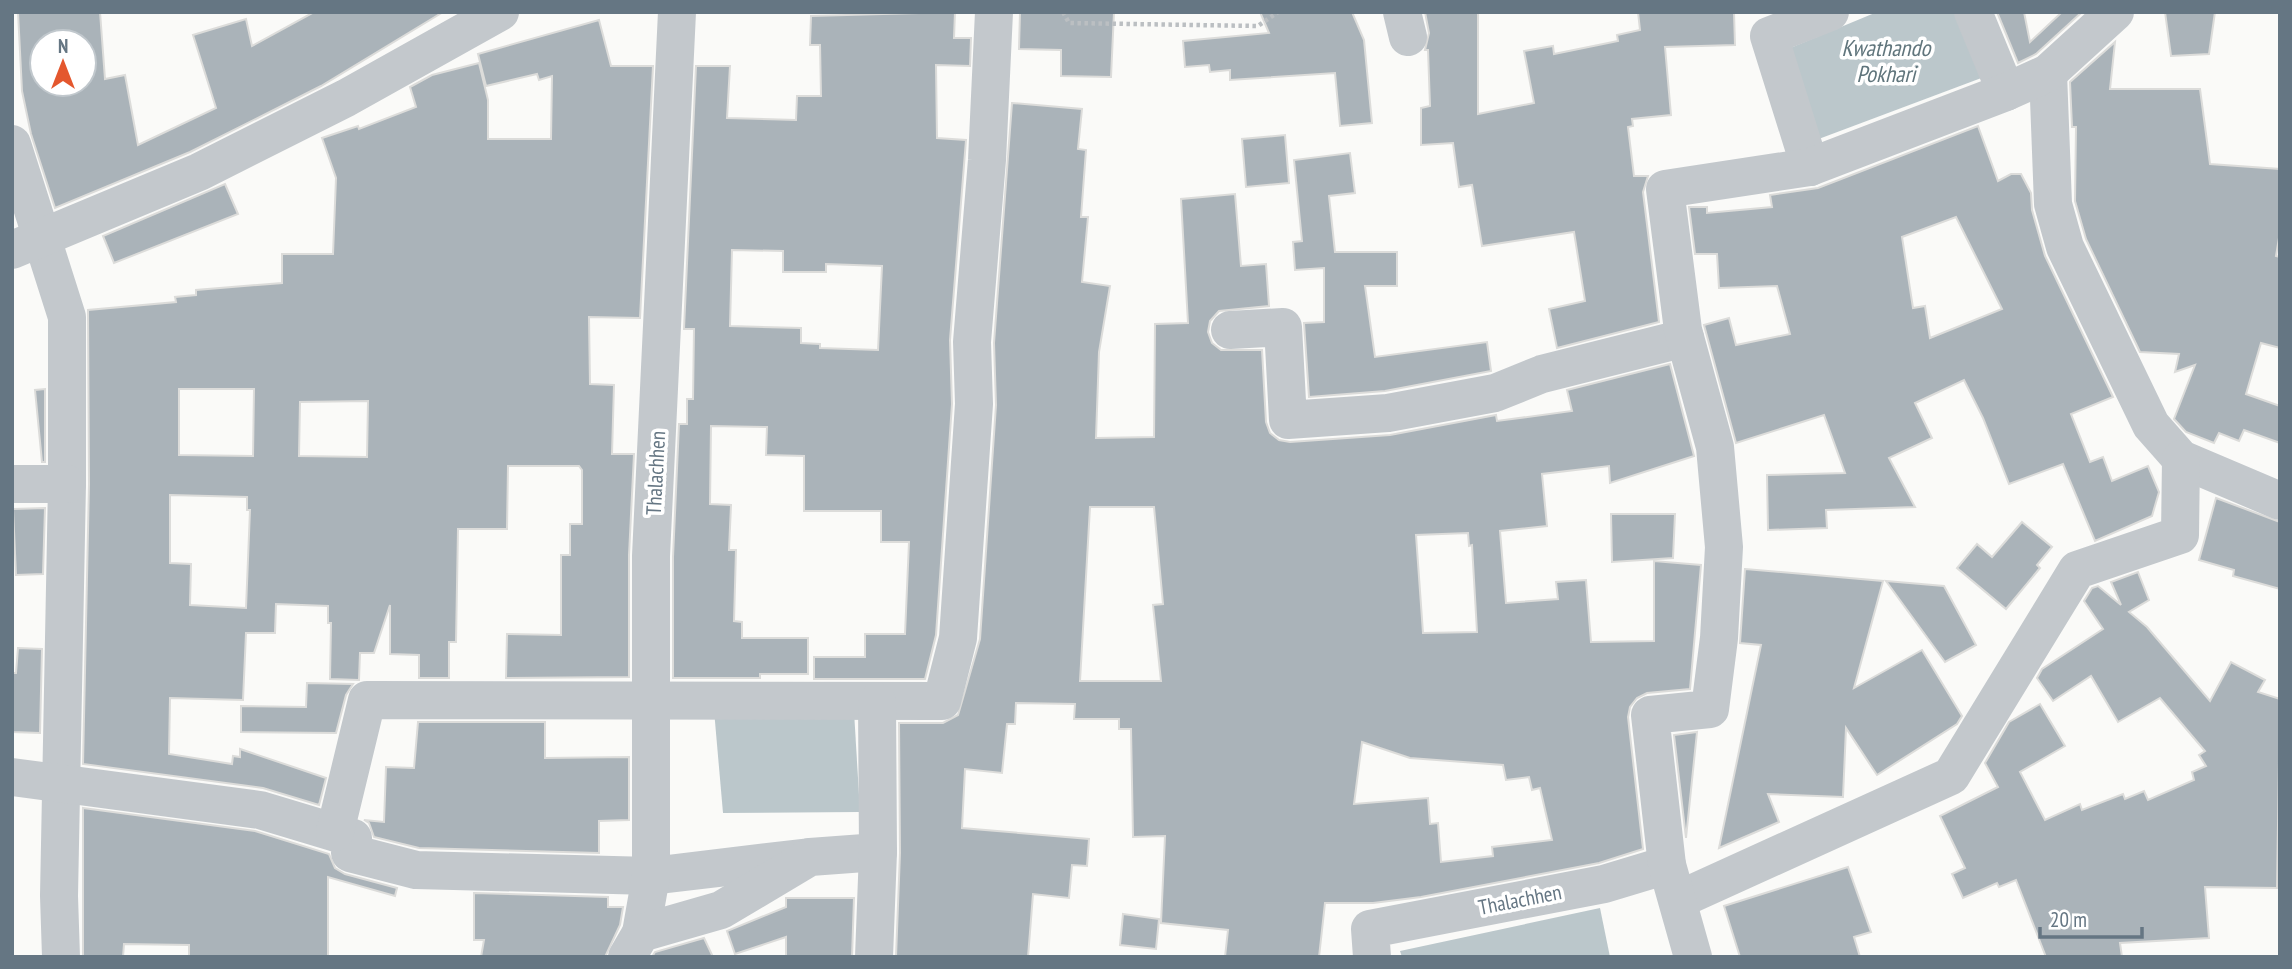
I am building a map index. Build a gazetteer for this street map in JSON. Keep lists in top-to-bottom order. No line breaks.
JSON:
{"streets":{"street":["Thalachhen"]},"water":["Kwathando Pokhari"],"scale_bar":"20 m","north":"top"}
